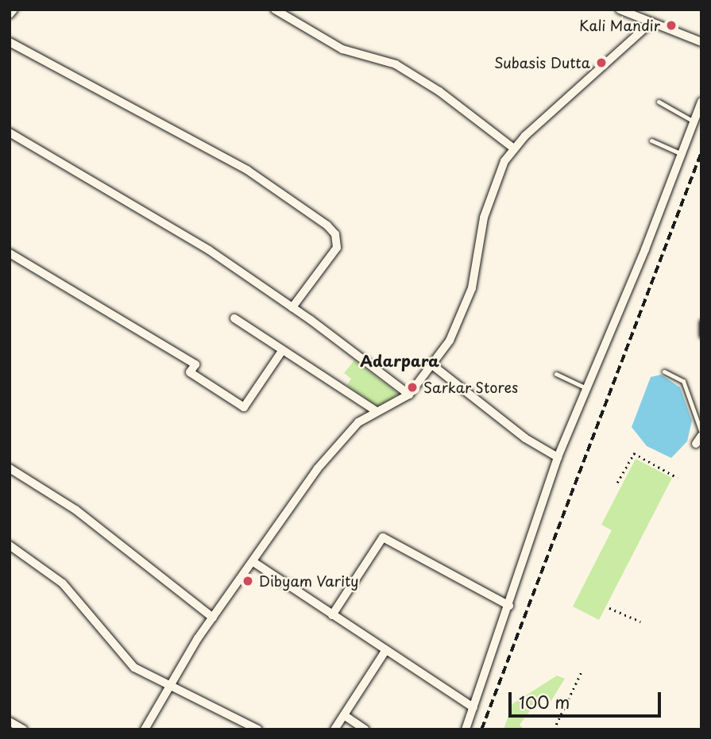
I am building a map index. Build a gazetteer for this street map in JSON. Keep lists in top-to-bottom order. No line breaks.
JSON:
{"districts":["Adarpara"],"places":["Kali Mandir","Subasis Dutta","Sarkar Stores","Dibyam Varity"],"scale_bar":"100 m"}
